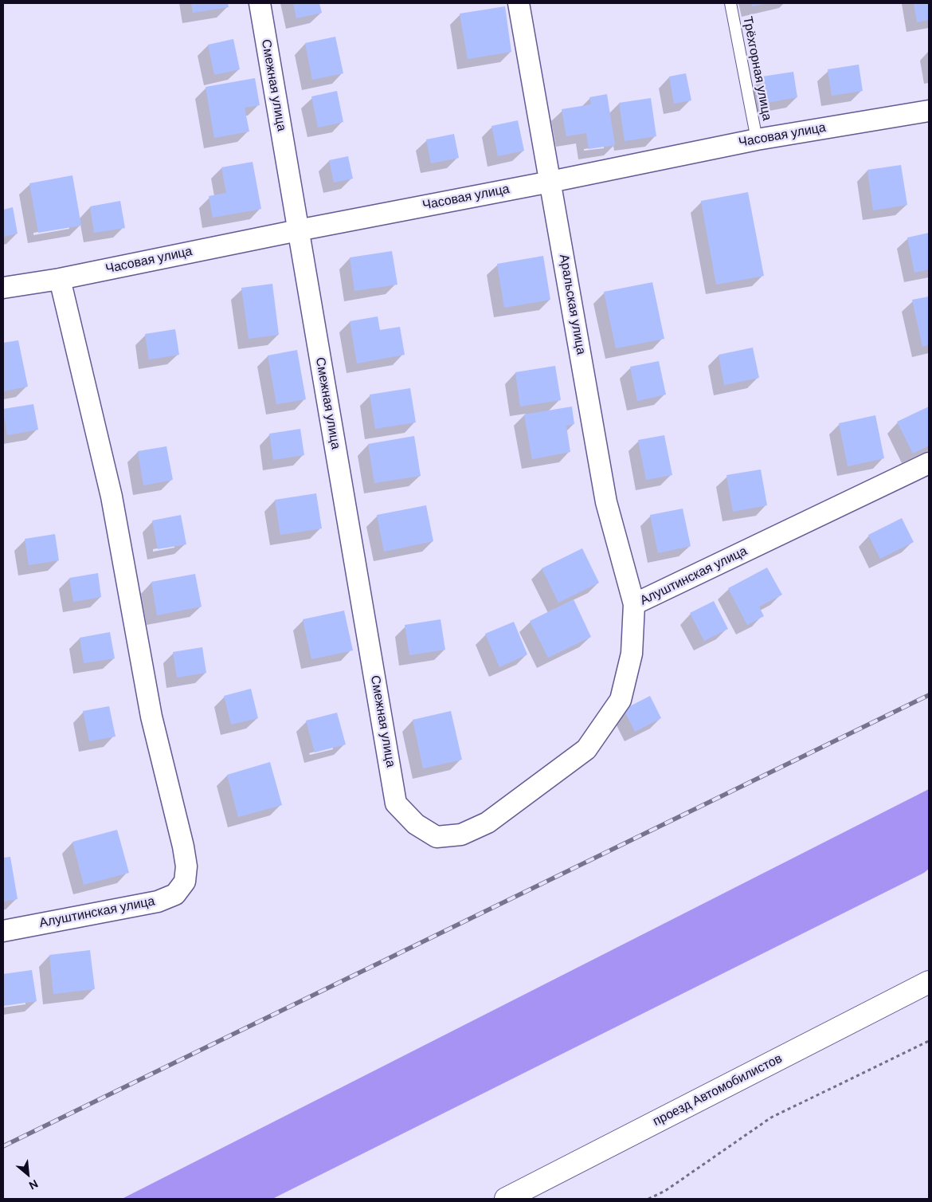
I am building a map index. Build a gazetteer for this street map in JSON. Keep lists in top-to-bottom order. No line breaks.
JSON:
{"streets":{"street":["Смежная улица","Часовая улица","Аральская улица","Алуштинская улица","проезд Автомобилистов"],"lane":["Трёхгорная улица"]},"crossings":[["Трёхгорная улица","Часовая улица"],["Смежная улица","Часовая улица"],["Смежная улица","Алуштинская улица"],["Часовая улица","Аральская улица"],["Часовая улица","Алуштинская улица"],["Аральская улица","Алуштинская улица"]],"north":"bottom right"}
